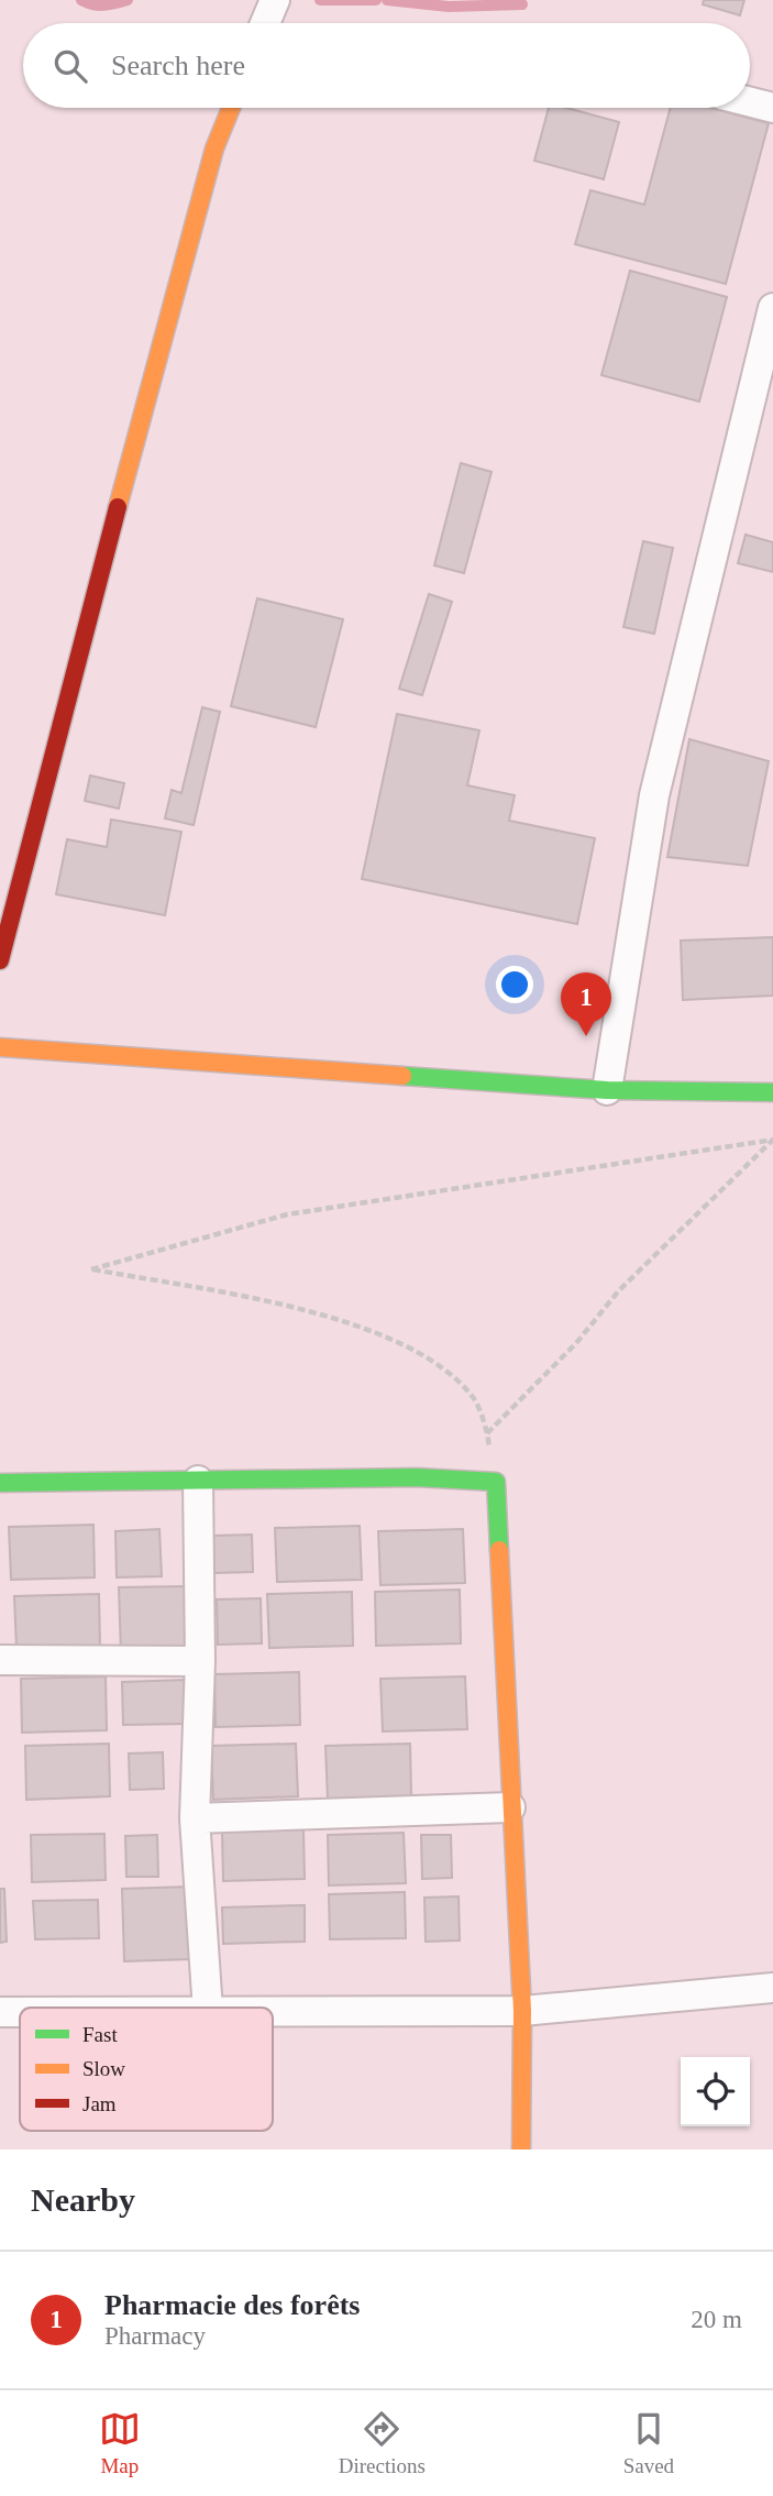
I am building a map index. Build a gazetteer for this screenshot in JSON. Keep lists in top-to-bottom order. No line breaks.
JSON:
{"legend":["Fast","Slow","Jam"],"page":{"search":"Search here","pins":"1","heading":"Nearby","list":[{"mark":"1","name":"Pharmacie des forêts","note":"Pharmacy","value":"20 m"}],"nav":["Map","Directions","Saved"]}}
